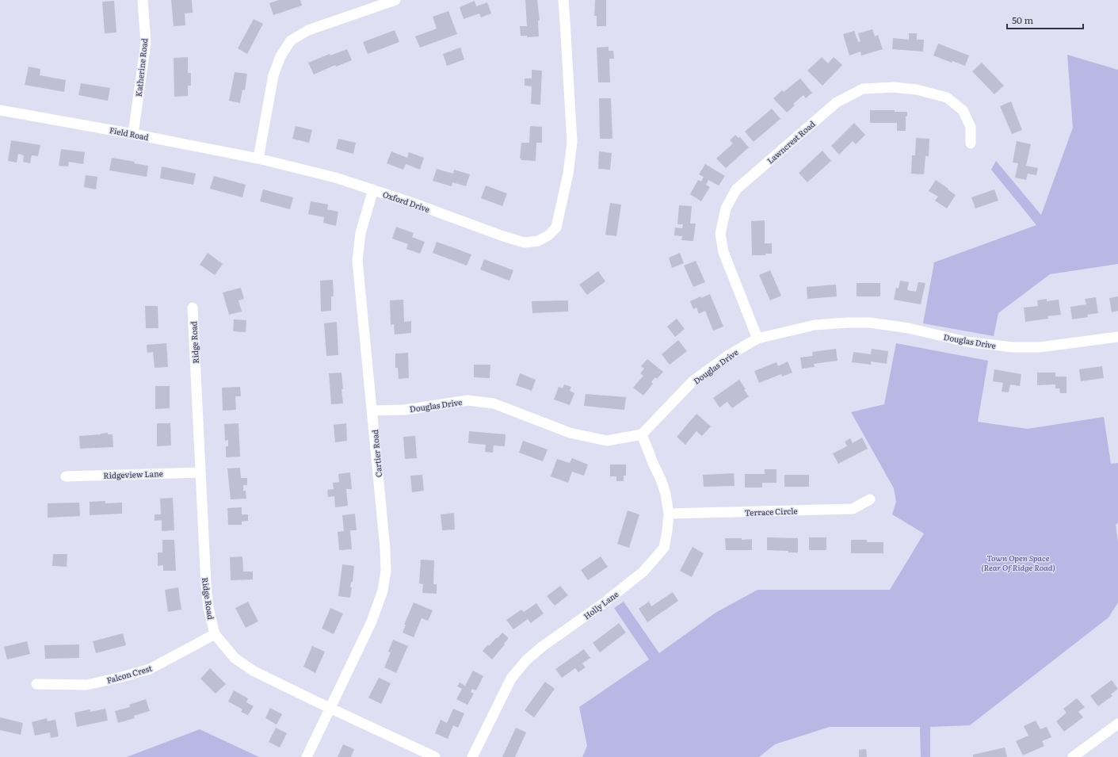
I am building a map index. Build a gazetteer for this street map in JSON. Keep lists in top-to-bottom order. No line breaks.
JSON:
{"streets":{"street":["Katherine Road","Field Road","Lawncrest Road","Oxford Drive","Douglas Drive","Ridge Road","Cartier Road","Ridgeview Lane","Terrace Circle","Holly Lane","Falcon Crest"]},"crossings":[["Katherine Road","Field Road"],["Field Road","Oxford Drive"],["Lawncrest Road","Douglas Drive"],["Oxford Drive","Cartier Road"],["Douglas Drive","Cartier Road"],["Douglas Drive","Holly Lane"],["Ridge Road","Cartier Road"],["Ridge Road","Ridgeview Lane"],["Ridge Road","Falcon Crest"],["Terrace Circle","Holly Lane"]],"parks":["Town Open Space (Rear Of Ridge Road)"],"scale_bar":"50 m"}
